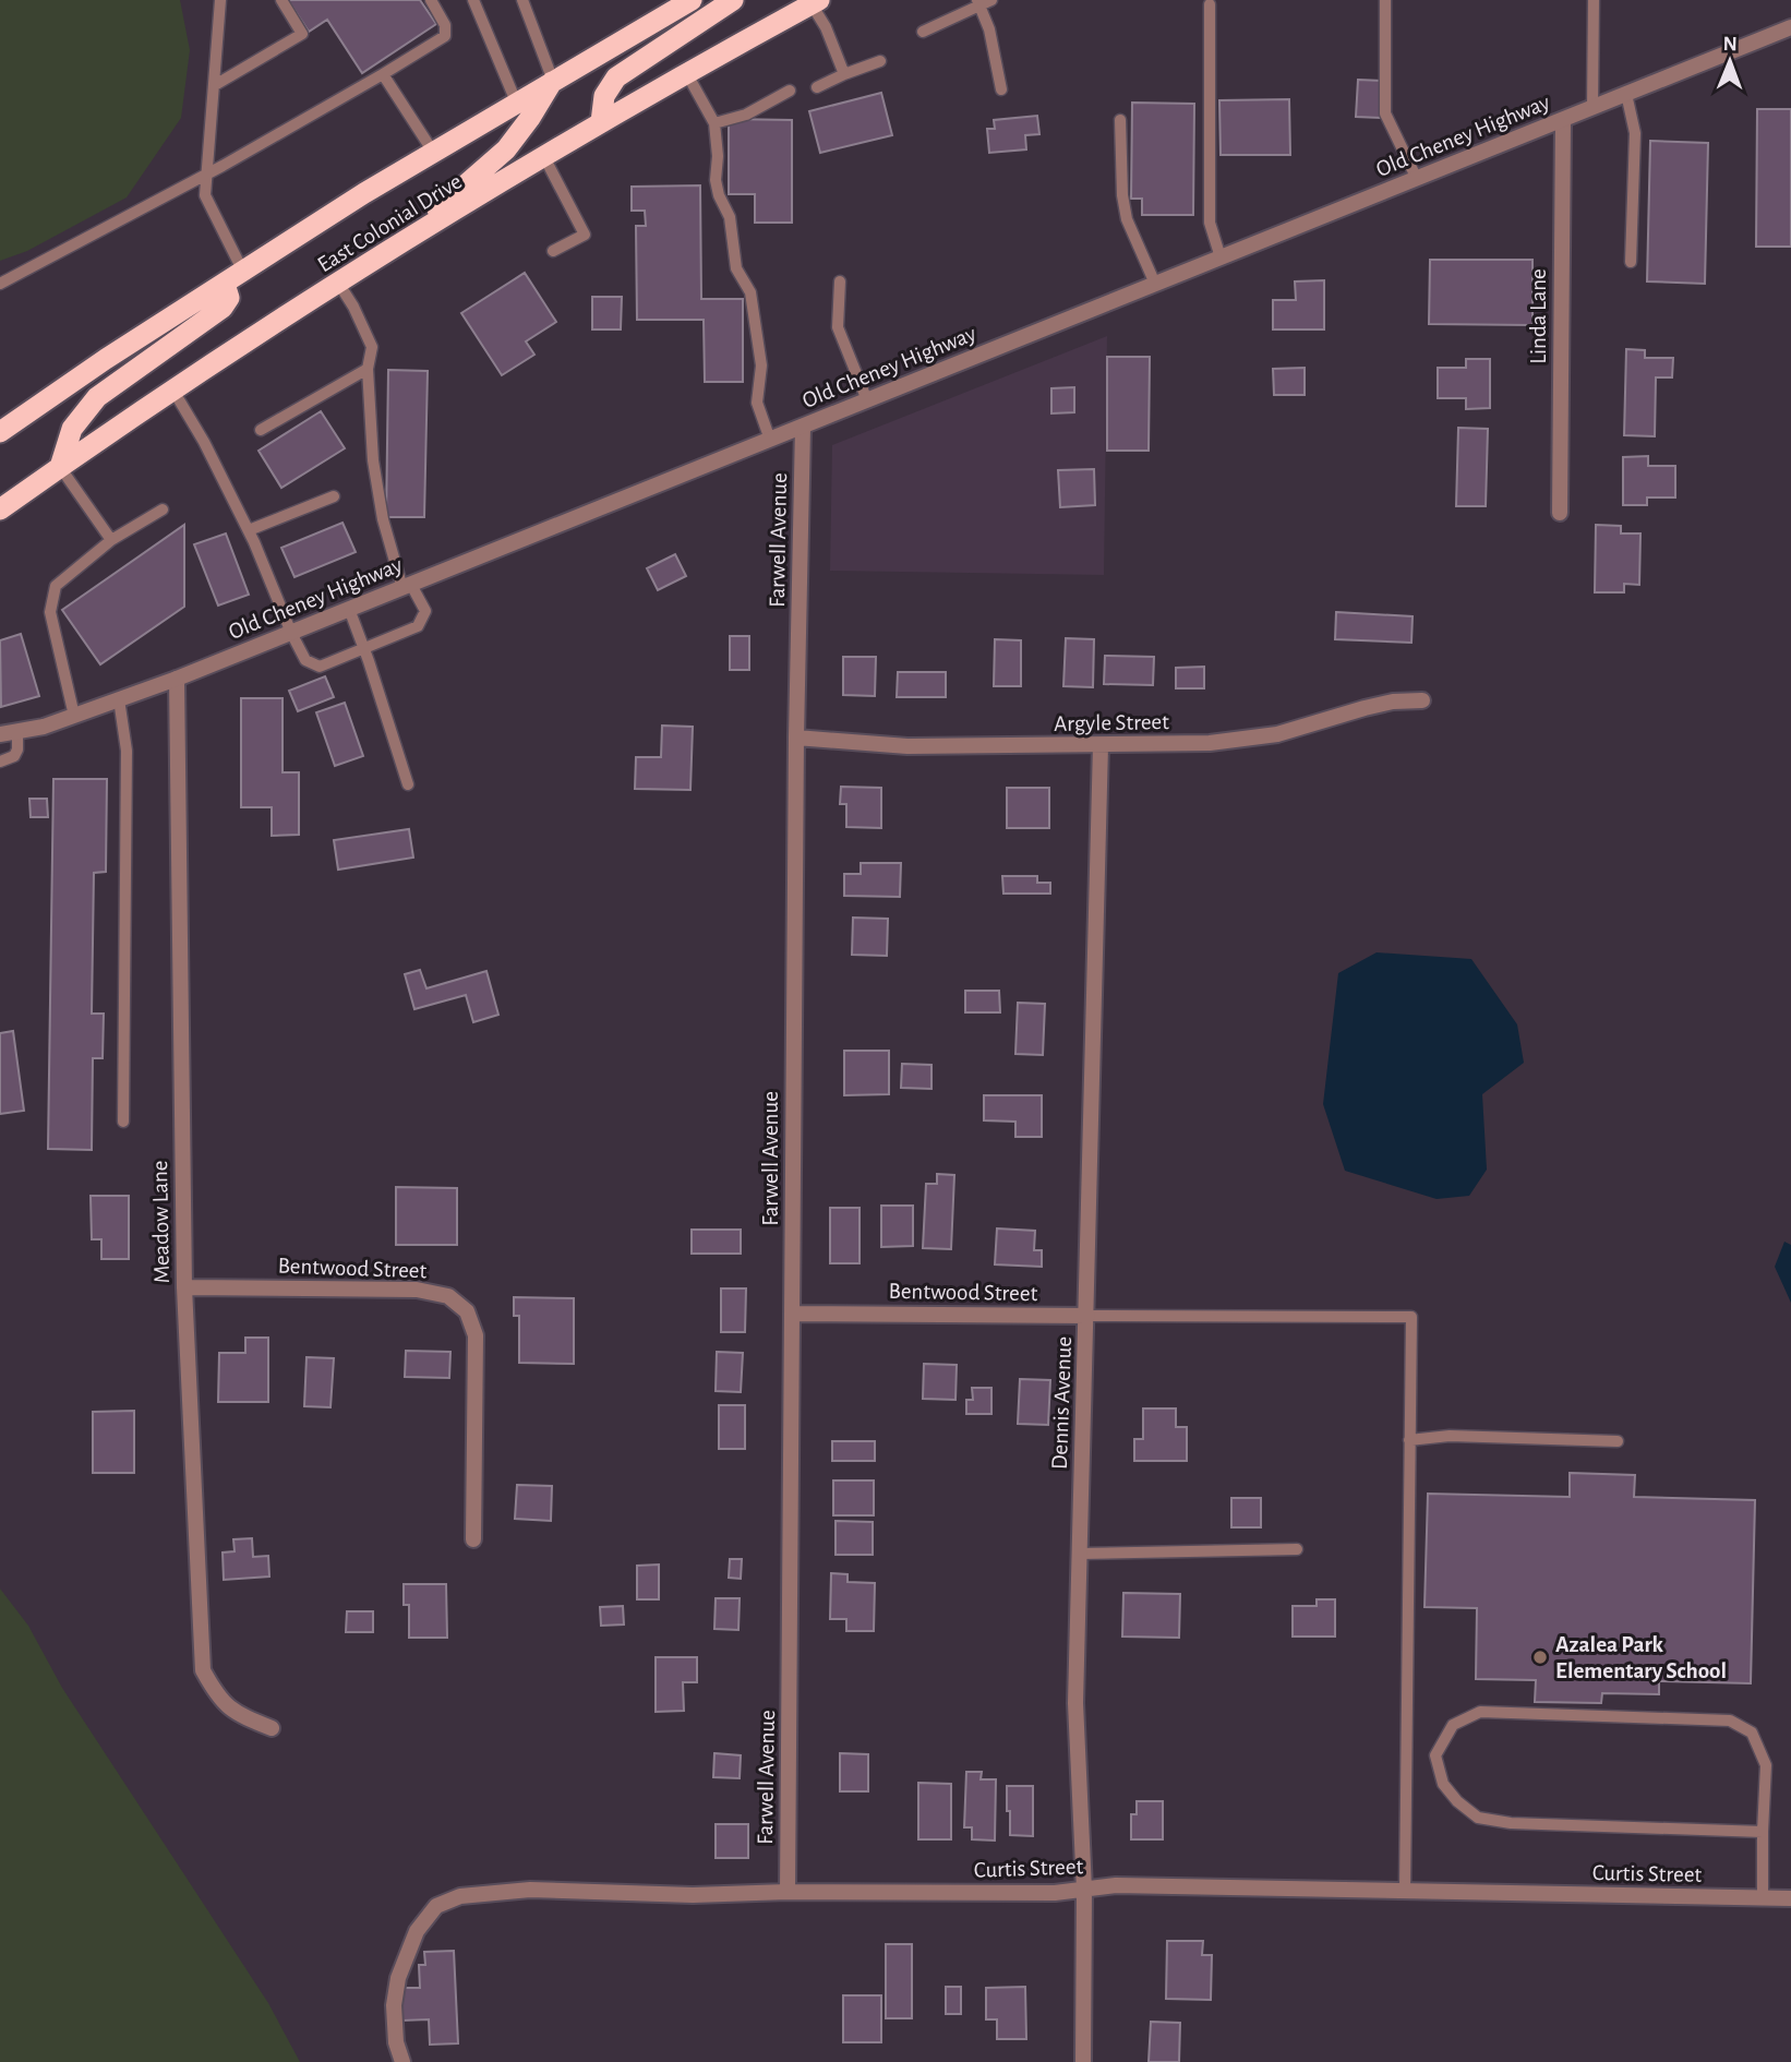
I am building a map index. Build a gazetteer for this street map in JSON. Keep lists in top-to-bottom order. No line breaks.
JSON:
{"streets":{"highway":["East Colonial Drive"],"street":["Old Cheney Highway","Linda Lane","Farwell Avenue","Argyle Street","Meadow Lane","Bentwood Street","Dennis Avenue","Curtis Street"]},"crossings":[["Old Cheney Highway","Linda Lane"],["Old Cheney Highway","Farwell Avenue"],["Old Cheney Highway","Meadow Lane"],["Farwell Avenue","Argyle Street"],["Farwell Avenue","Bentwood Street"],["Farwell Avenue","Curtis Street"],["Argyle Street","Dennis Avenue"],["Meadow Lane","Bentwood Street"],["Bentwood Street","Dennis Avenue"],["Dennis Avenue","Curtis Street"]],"places":["Azalea Park Elementary School"],"north":"top"}
